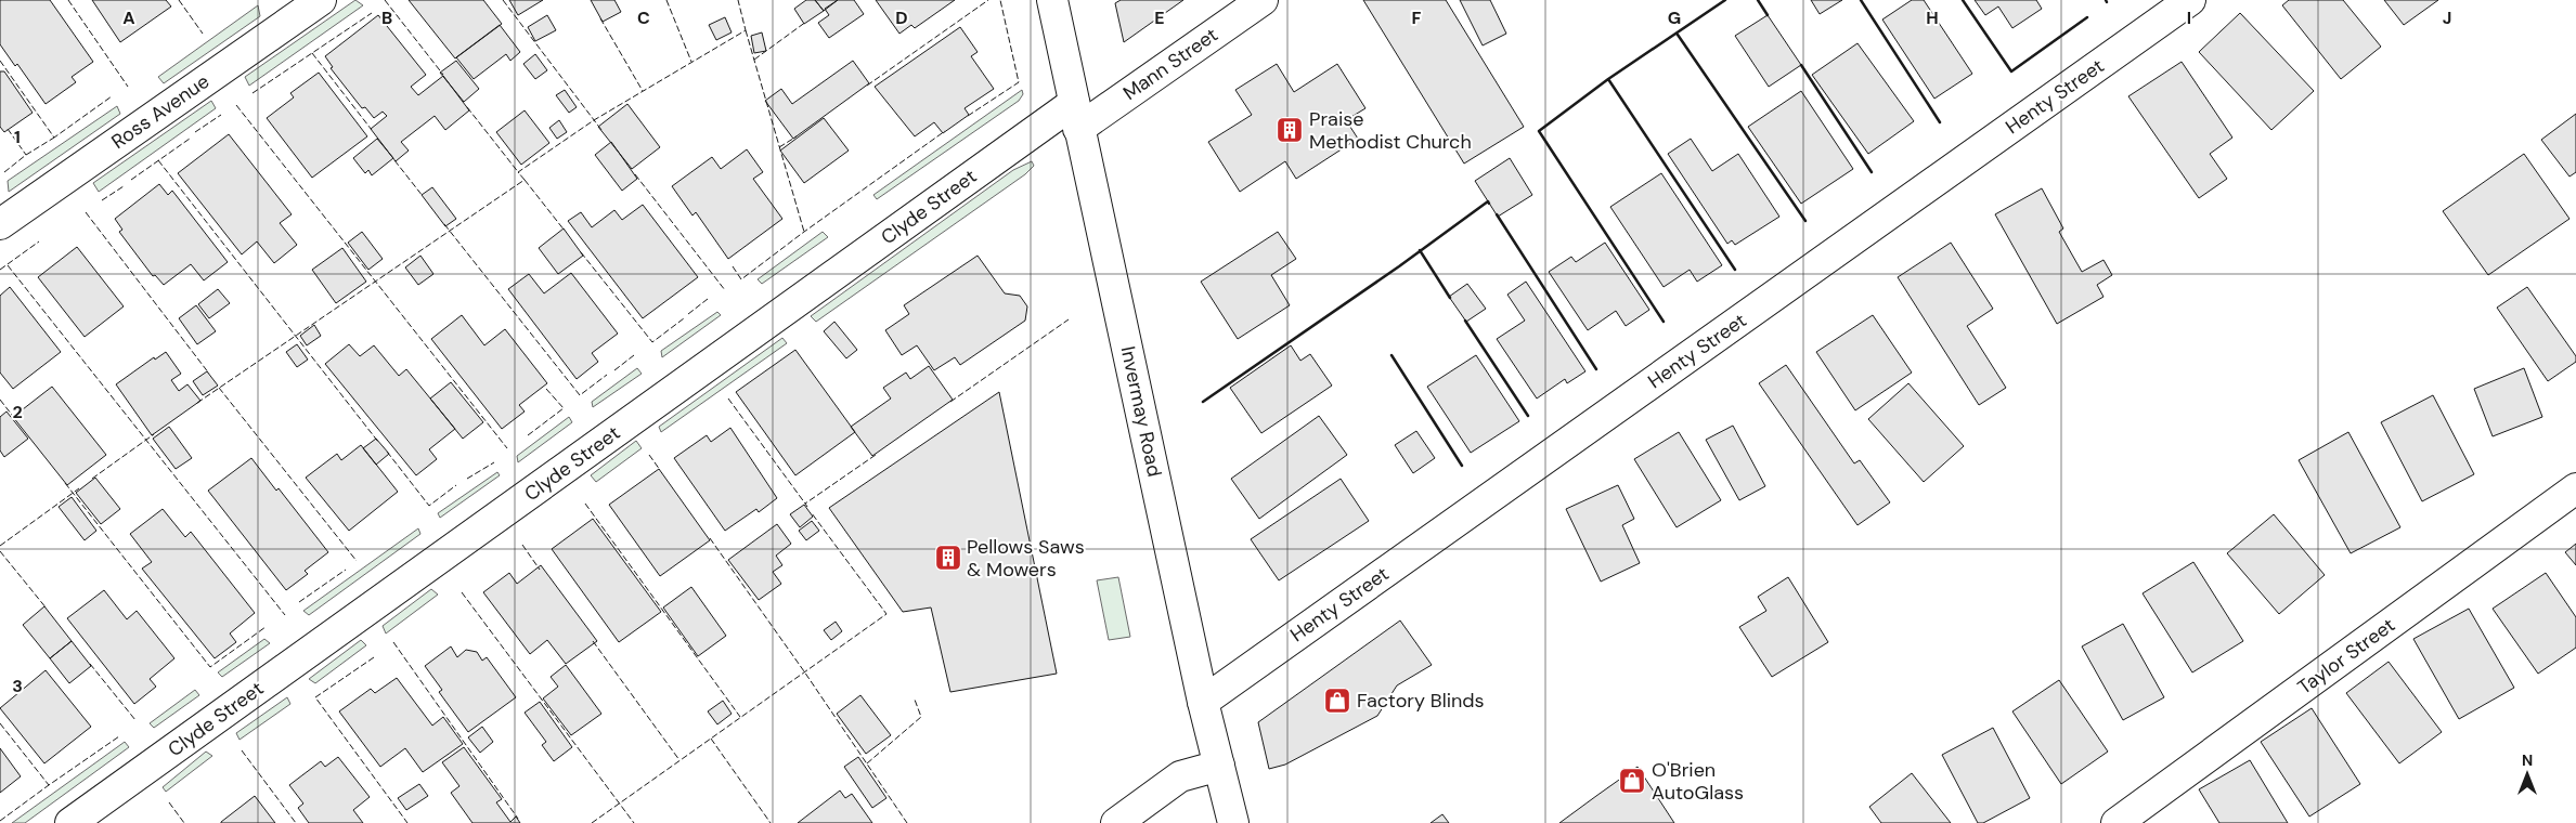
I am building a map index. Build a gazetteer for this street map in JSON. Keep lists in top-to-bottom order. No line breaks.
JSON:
{"streets":{"street":["Mann Street","Henty Street","Ross Avenue","Clyde Street","Invermay Road","Taylor Street"]},"crossings":[["Mann Street","Clyde Street"],["Mann Street","Invermay Road"],["Henty Street","Invermay Road"],["Clyde Street","Invermay Road"]],"places":{"building":["Praise Methodist Church","Pellows Saws & Mowers"],"shop":["Factory Blinds","O'Brien AutoGlass"]},"north":"top","grid":{"columns":["A","B","C","D","E","F","G","H","I","J"],"rows":["1","2","3"]}}
